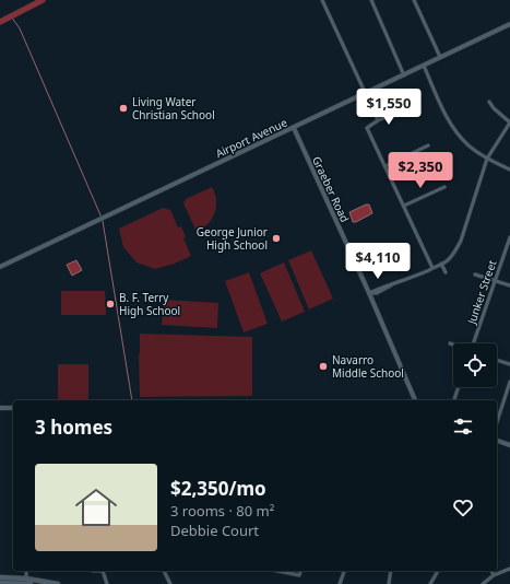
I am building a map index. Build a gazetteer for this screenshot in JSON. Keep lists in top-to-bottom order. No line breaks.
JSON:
{"streets":{"street":["Airport Avenue","Graeber Road","Junker Street"]},"crossings":[["Airport Avenue","Graeber Road"]],"places":["Living Water Christian School","George Junior High School","B. F. Terry High School","Navarro Middle School"],"page":{"price":["$1,550","$2,350","$4,110"],"heading":"3 homes","list":[{"name":"$2,350/mo","note":"3 rooms · 80 m² · Debbie Court"}]}}
